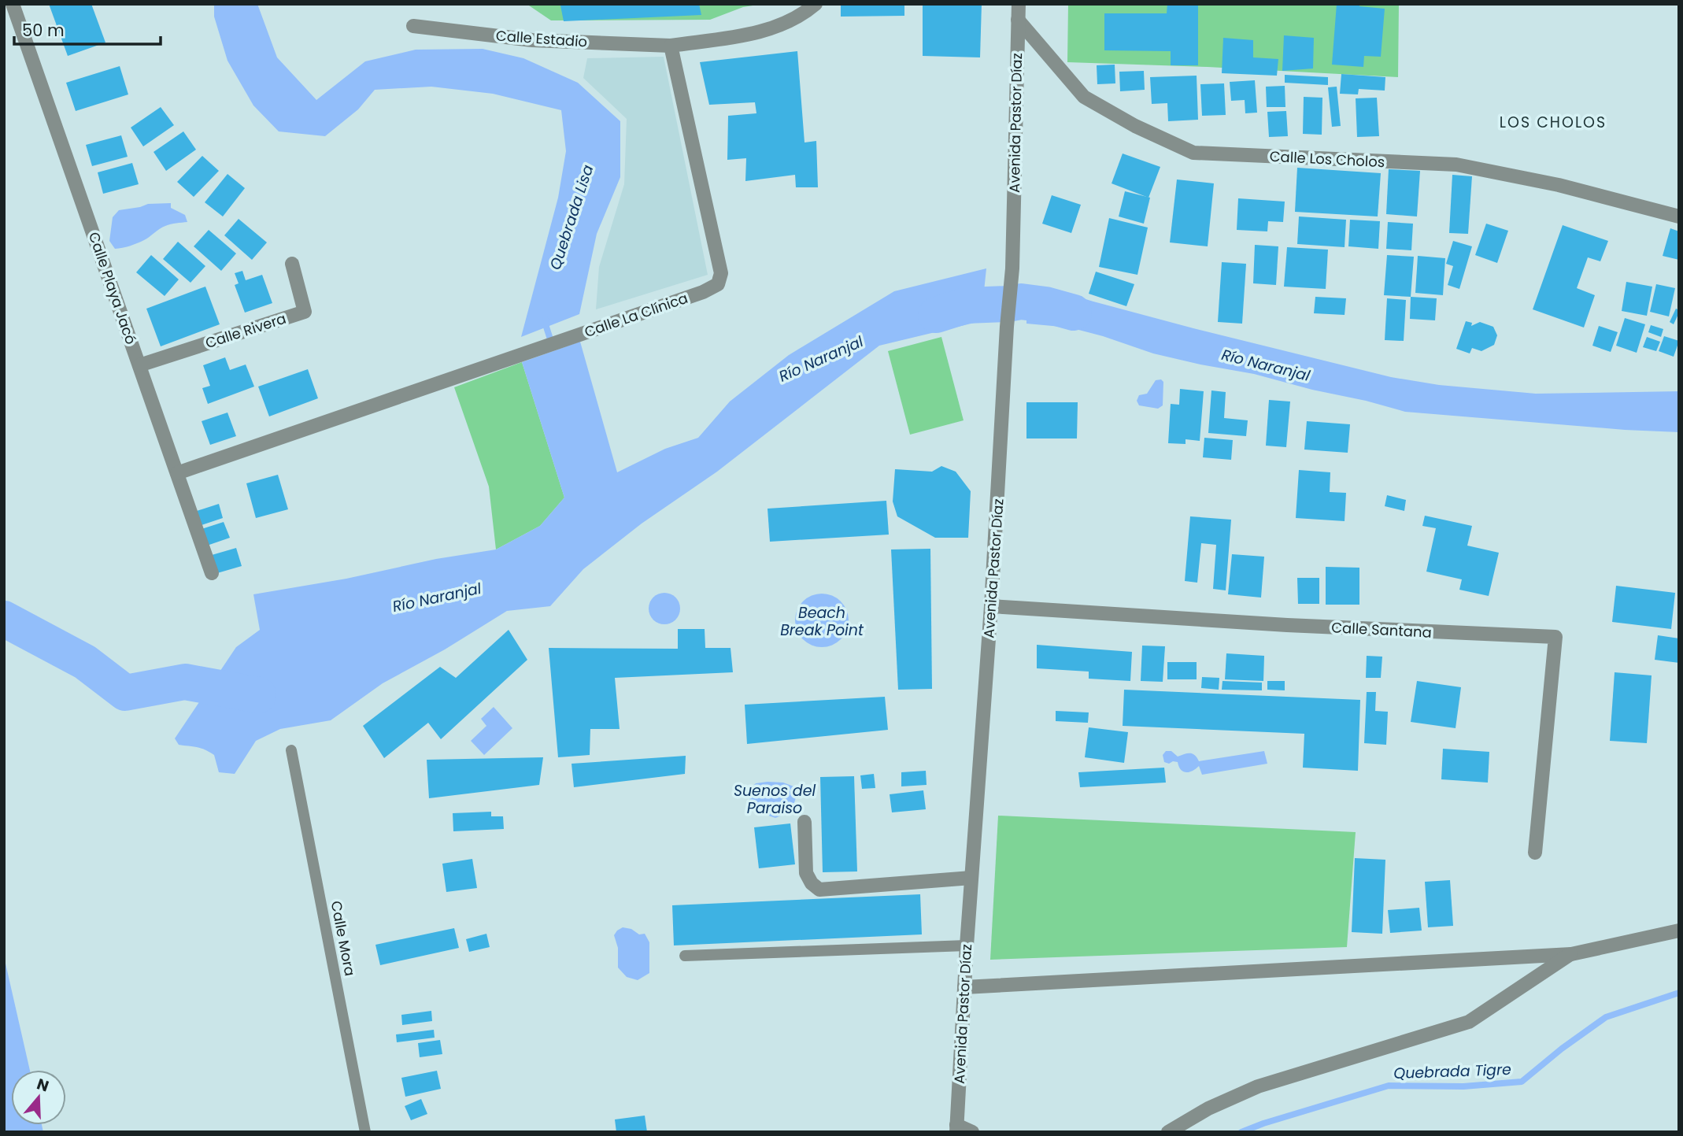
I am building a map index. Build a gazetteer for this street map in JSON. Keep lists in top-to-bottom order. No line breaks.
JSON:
{"streets":{"street":["Calle Estadio","Avenida Pastor Díaz","Calle Los Cholos","Calle Playa Jacó","Calle La Clínica","Calle Rivera","Calle Santana"],"lane":["Calle Mora"]},"crossings":[["Calle Estadio","Calle La Clínica"],["Avenida Pastor Díaz","Calle Los Cholos"],["Avenida Pastor Díaz","Calle Santana"],["Calle Playa Jacó","Calle La Clínica"],["Calle Playa Jacó","Calle Rivera"]],"districts":["LOS CHOLOS"],"water":["Quebrada Lisa","Río Naranjal","Beach Break Point","Suenos del Paraiso","Quebrada Tigre"],"scale_bar":"50 m","north":"top"}
